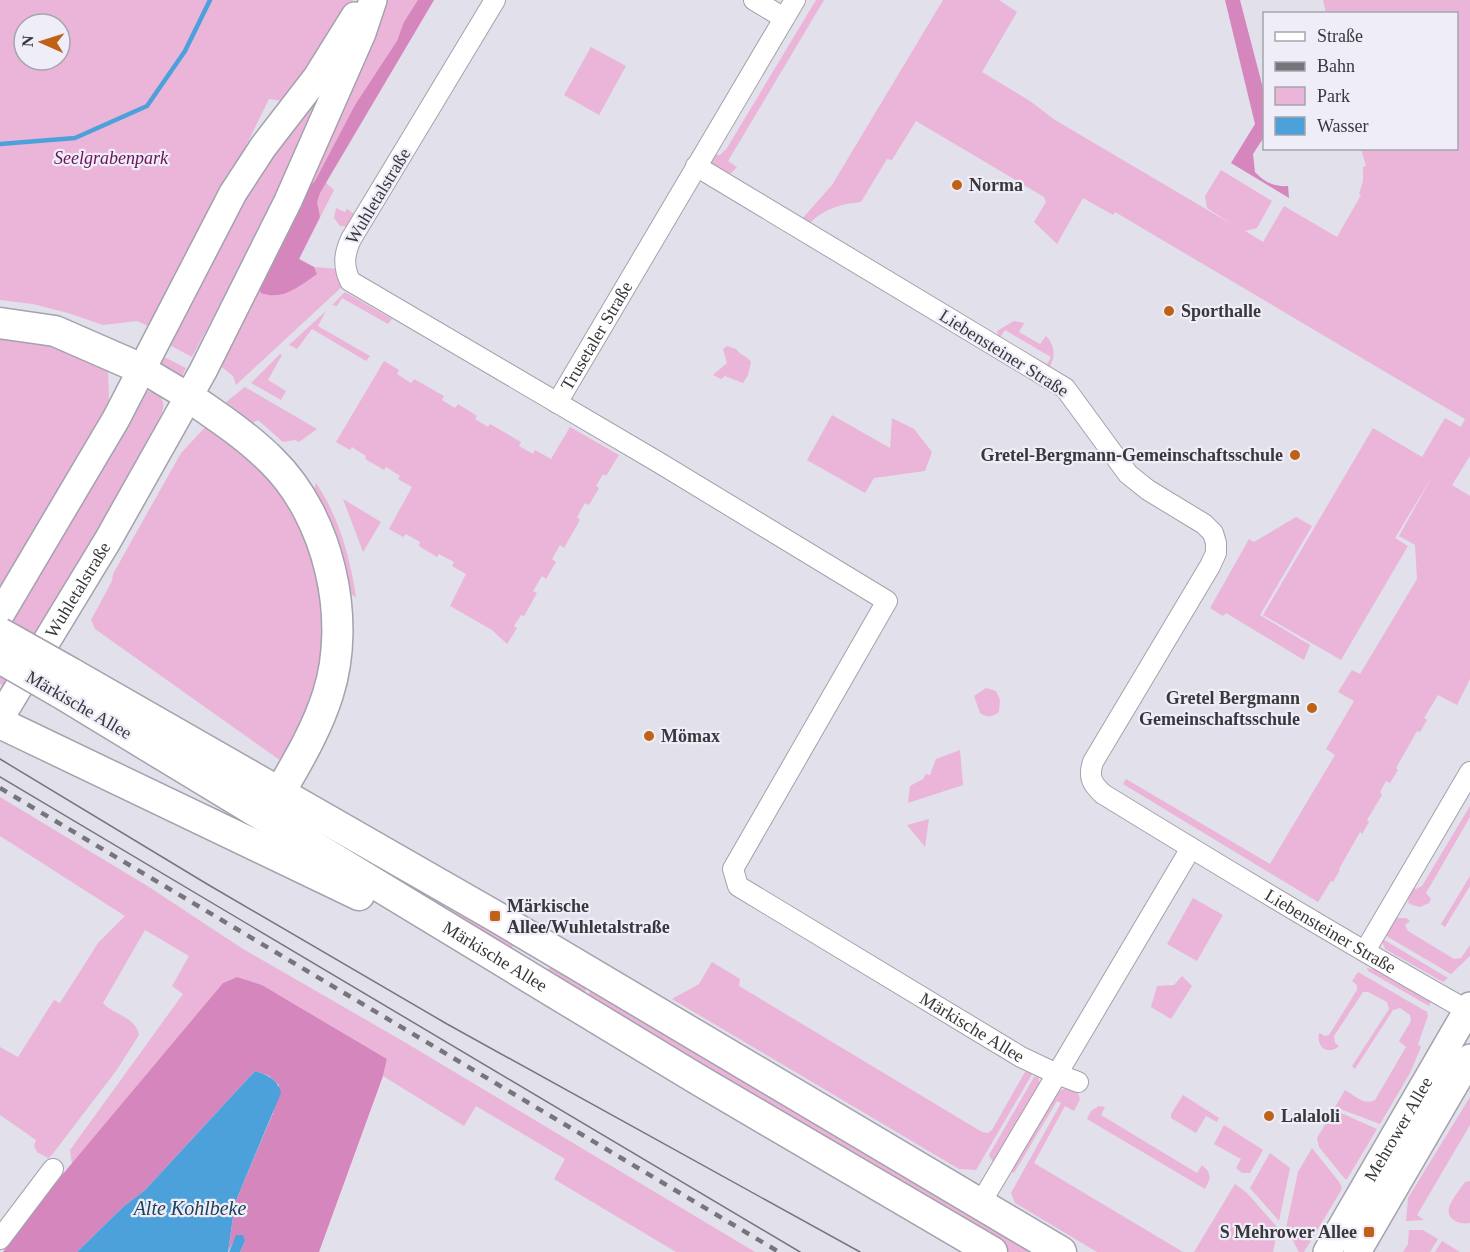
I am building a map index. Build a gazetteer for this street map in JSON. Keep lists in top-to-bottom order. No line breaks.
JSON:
{"streets":{"main road":["Wuhletalstraße","Märkische Allee","Mehrower Allee"],"street":["Trusetaler Straße","Liebensteiner Straße"]},"crossings":[["Wuhletalstraße","Trusetaler Straße"],["Trusetaler Straße","Liebensteiner Straße"],["Trusetaler Straße","Märkische Allee"],["Liebensteiner Straße","Mehrower Allee"]],"water":["Alte Kohlbeke"],"parks":["Seelgrabenpark"],"places":{"other":["Norma","Sporthalle","Gretel-Bergmann-Gemeinschaftsschule","Gretel Bergmann Gemeinschaftsschule","Mömax","Lalaloli"],"transit":["Märkische Allee/Wuhletalstraße","S Mehrower Allee"]},"legend":["Straße","Bahn","Park","Wasser"],"north":"left"}
